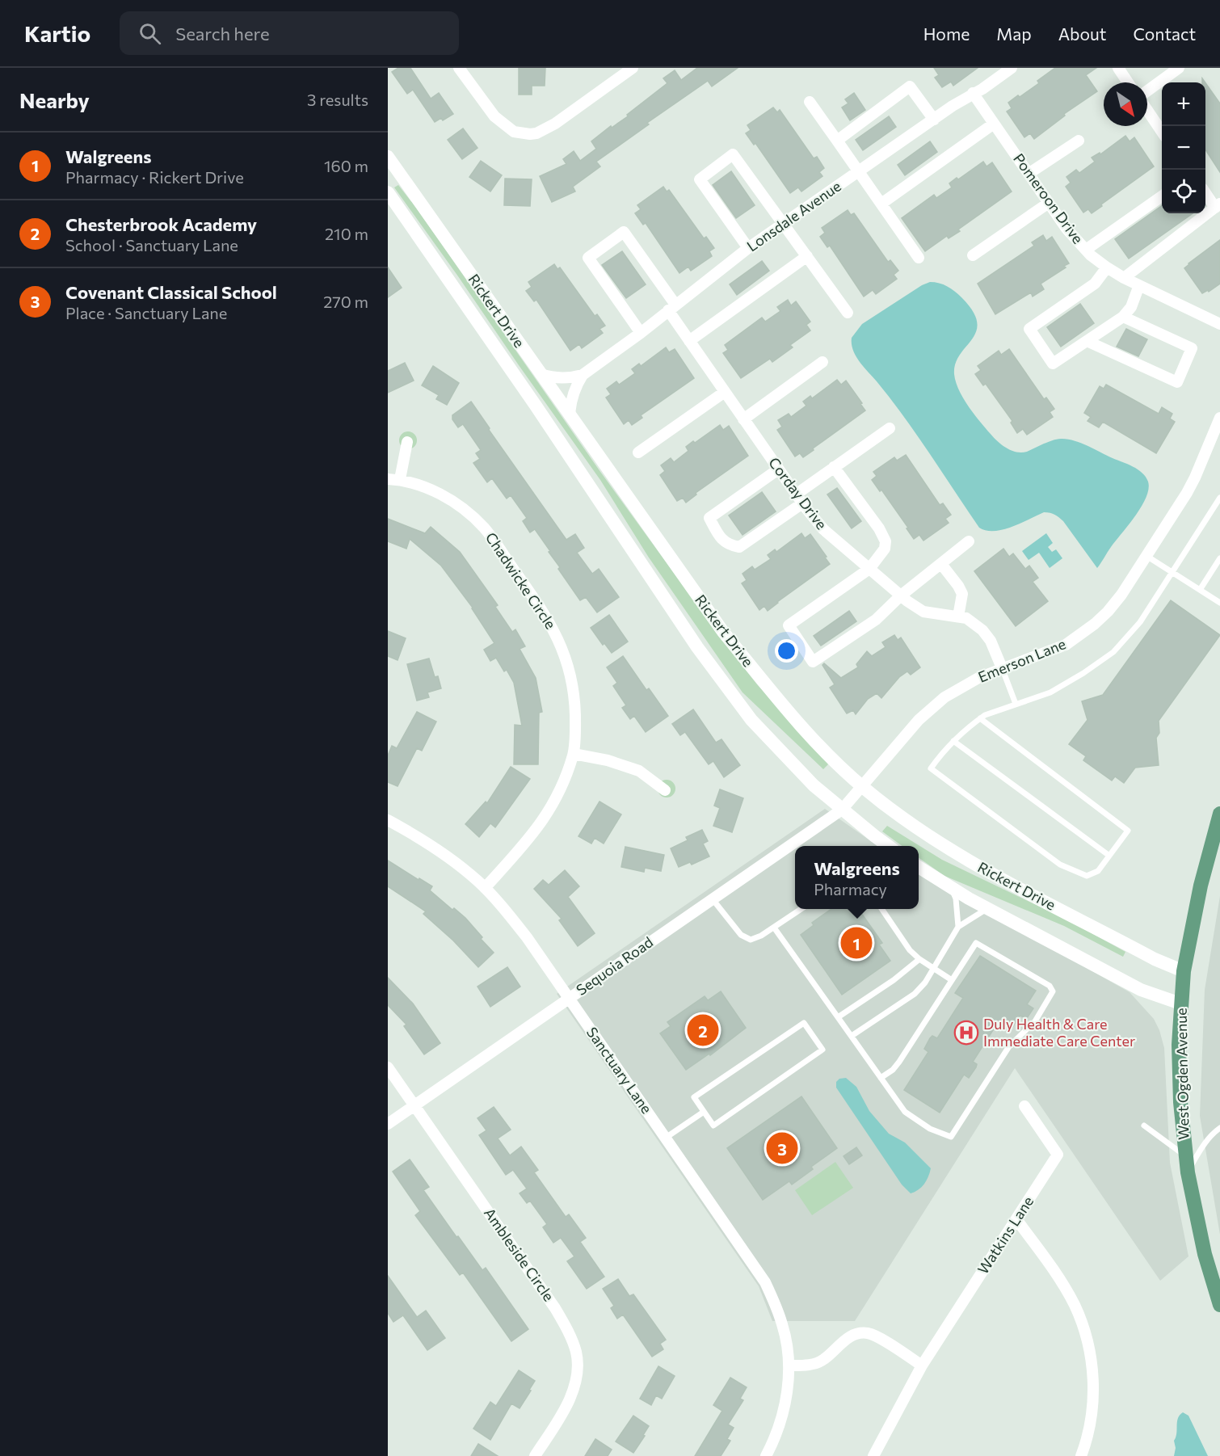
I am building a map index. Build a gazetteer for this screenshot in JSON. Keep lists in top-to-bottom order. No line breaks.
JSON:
{"streets":{"main road":["West Ogden Avenue"],"street":["Pomeroon Drive","Lonsdale Avenue","Rickert Drive","Corday Drive","Chadwicke Circle","Emerson Lane","Sequoia Road","Sanctuary Lane","Watkins Lane","Ambleside Circle"]},"crossings":[["Pomeroon Drive","Lonsdale Avenue"],["Lonsdale Avenue","Rickert Drive"],["Lonsdale Avenue","Corday Drive"],["Rickert Drive","Emerson Lane"],["Rickert Drive","Sequoia Road"],["Rickert Drive","West Ogden Avenue"],["Corday Drive","Emerson Lane"],["Chadwicke Circle","Sanctuary Lane"],["Emerson Lane","Sequoia Road"],["Sequoia Road","Sanctuary Lane"],["Sequoia Road","Ambleside Circle"]],"places":{"hospital":["Duly Health & Care Immediate Care Center"]},"north":"bottom right","page":{"header":"Kartio","search":"Search here","nav":["Home","Map","About","Contact"],"heading":["Nearby","3 results"],"map_buttons":["+","−"],"list":[{"mark":"1","name":"Walgreens","note":"Pharmacy · Rickert Drive","value":"160 m"},{"mark":"2","name":"Chesterbrook Academy","note":"School · Sanctuary Lane","value":"210 m"},{"mark":"3","name":"Covenant Classical School","note":"Place · Sanctuary Lane","value":"270 m"}],"popup":["Walgreens","Pharmacy"],"pins":["1","2","3"]}}
